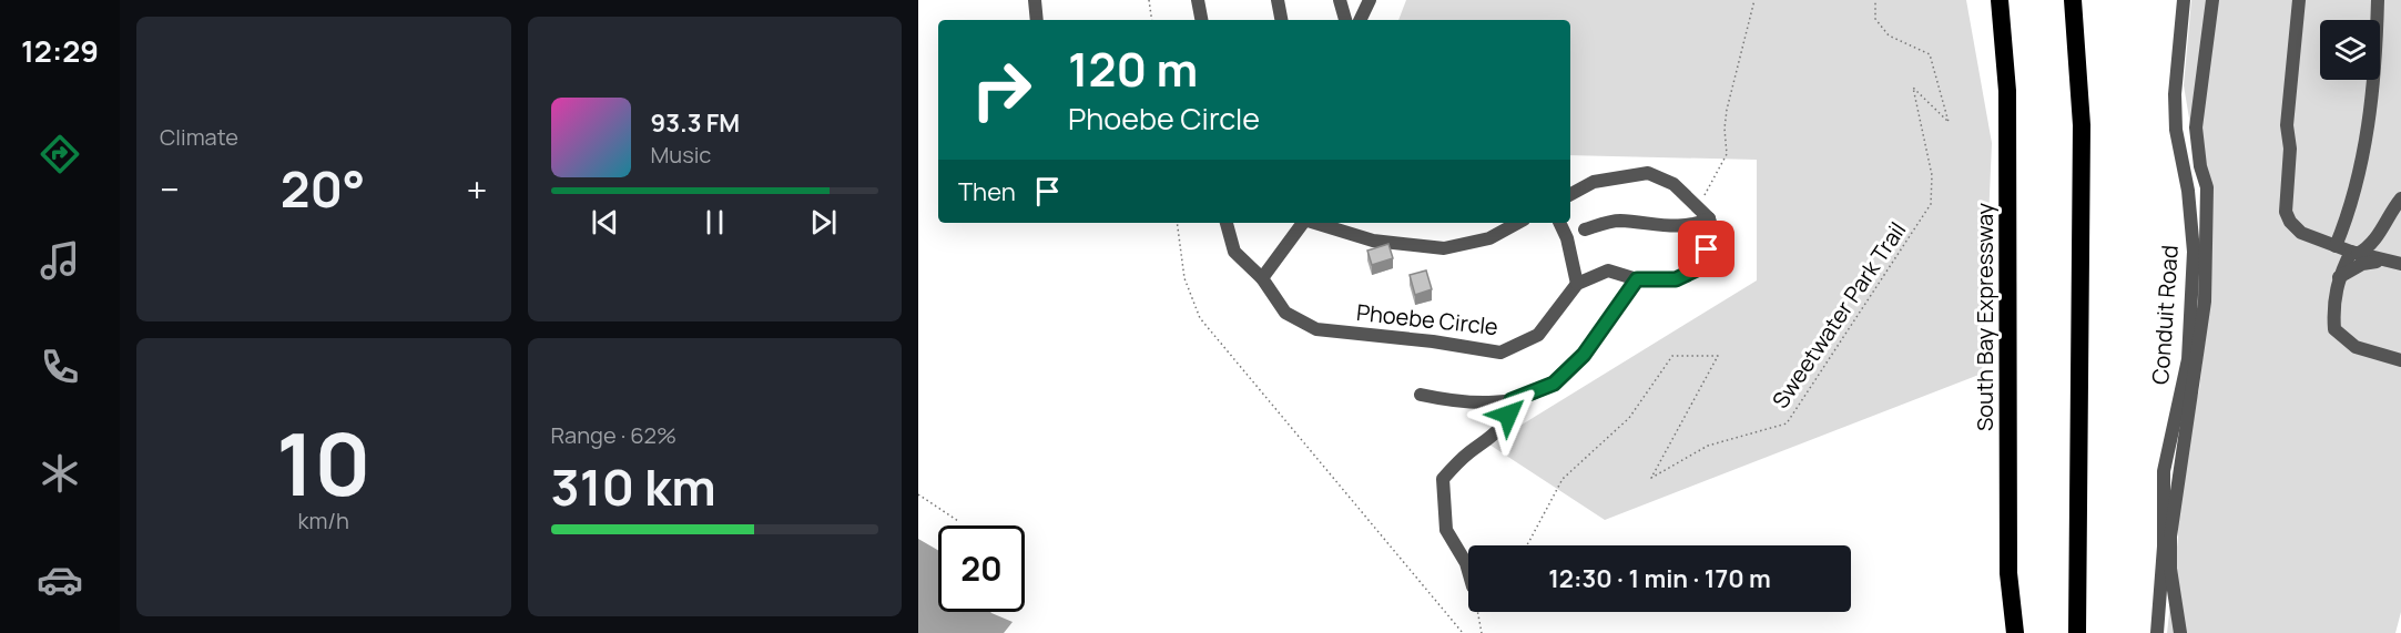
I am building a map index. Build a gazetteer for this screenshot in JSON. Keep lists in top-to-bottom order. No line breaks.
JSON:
{"streets":{"highway":["South Bay Expressway"],"street":["Conduit Road","Phoebe Circle"],"path":["Sweetwater Park Trail"]},"page":{"tabs":"12:29","tile":["Climate",["10","km/h"],["Range · 62%","310 km"]],"turn":["120 m","Phoebe Circle"],"song":["93.3 FM","Music"],"then":"Then","heat":["−","20°","+"],"limit":"20","trip":"12:30 · 1 min · 170 m"}}
